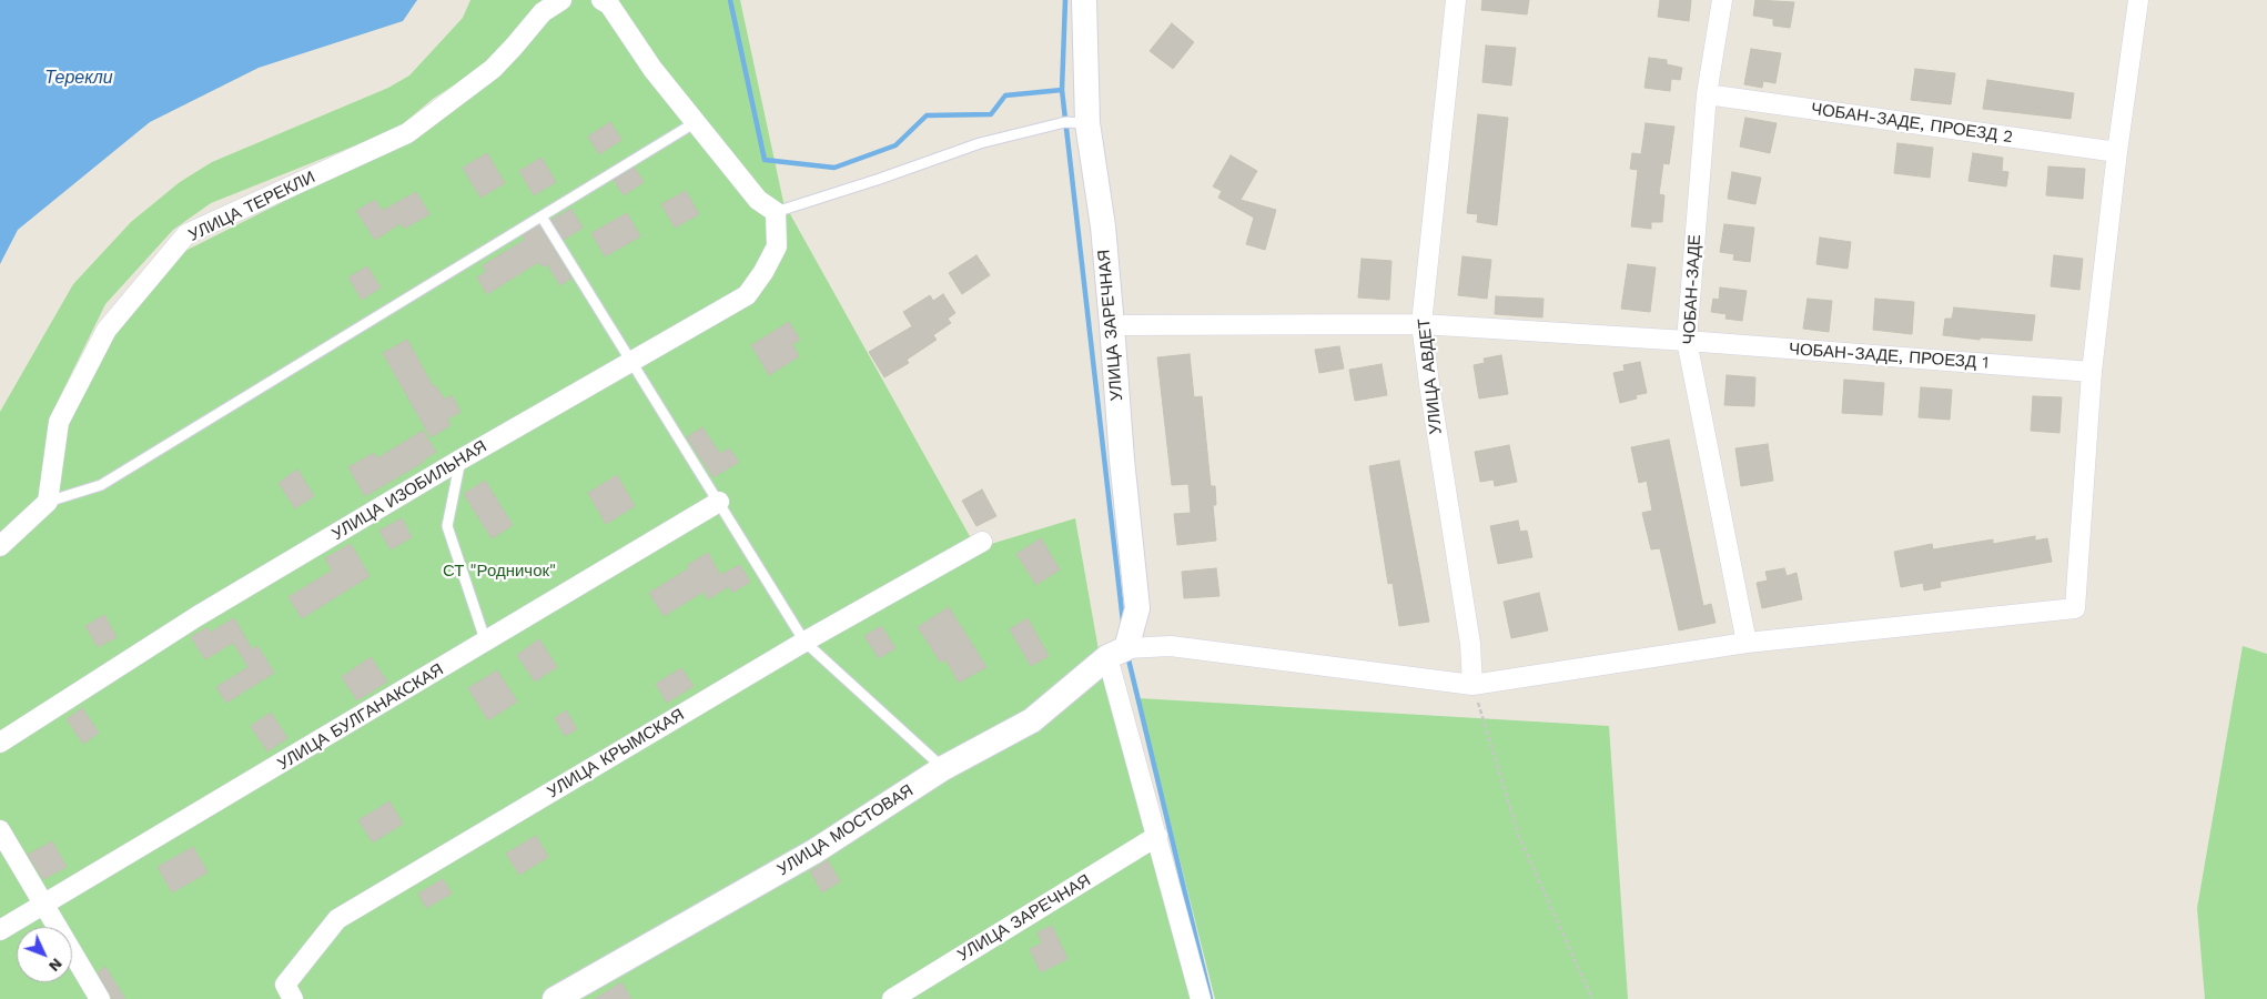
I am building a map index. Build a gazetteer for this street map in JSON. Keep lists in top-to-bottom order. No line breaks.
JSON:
{"streets":{"street":["ЧОБАН-ЗАДЕ, ПРОЕЗД 2","УЛИЦА ТЕРЕКЛИ","ЧОБАН-ЗАДЕ","УЛИЦА ЗАРЕЧНАЯ","ЧОБАН-ЗАДЕ, ПРОЕЗД 1","УЛИЦА АВДЕТ","УЛИЦА ИЗОБИЛЬНАЯ","УЛИЦА БУЛГАНАКСКАЯ","УЛИЦА КРЫМСКАЯ","УЛИЦА МОСТОВАЯ"]},"crossings":[["ЧОБАН-ЗАДЕ, ПРОЕЗД 2","ЧОБАН-ЗАДЕ"],["ЧОБАН-ЗАДЕ","ЧОБАН-ЗАДЕ, ПРОЕЗД 1"],["УЛИЦА ЗАРЕЧНАЯ","ЧОБАН-ЗАДЕ, ПРОЕЗД 1"],["УЛИЦА ЗАРЕЧНАЯ","УЛИЦА МОСТОВАЯ"],["ЧОБАН-ЗАДЕ, ПРОЕЗД 1","УЛИЦА АВДЕТ"]],"water":["Терекли"],"parks":["СТ \"Родничок\""],"north":"bottom right"}
